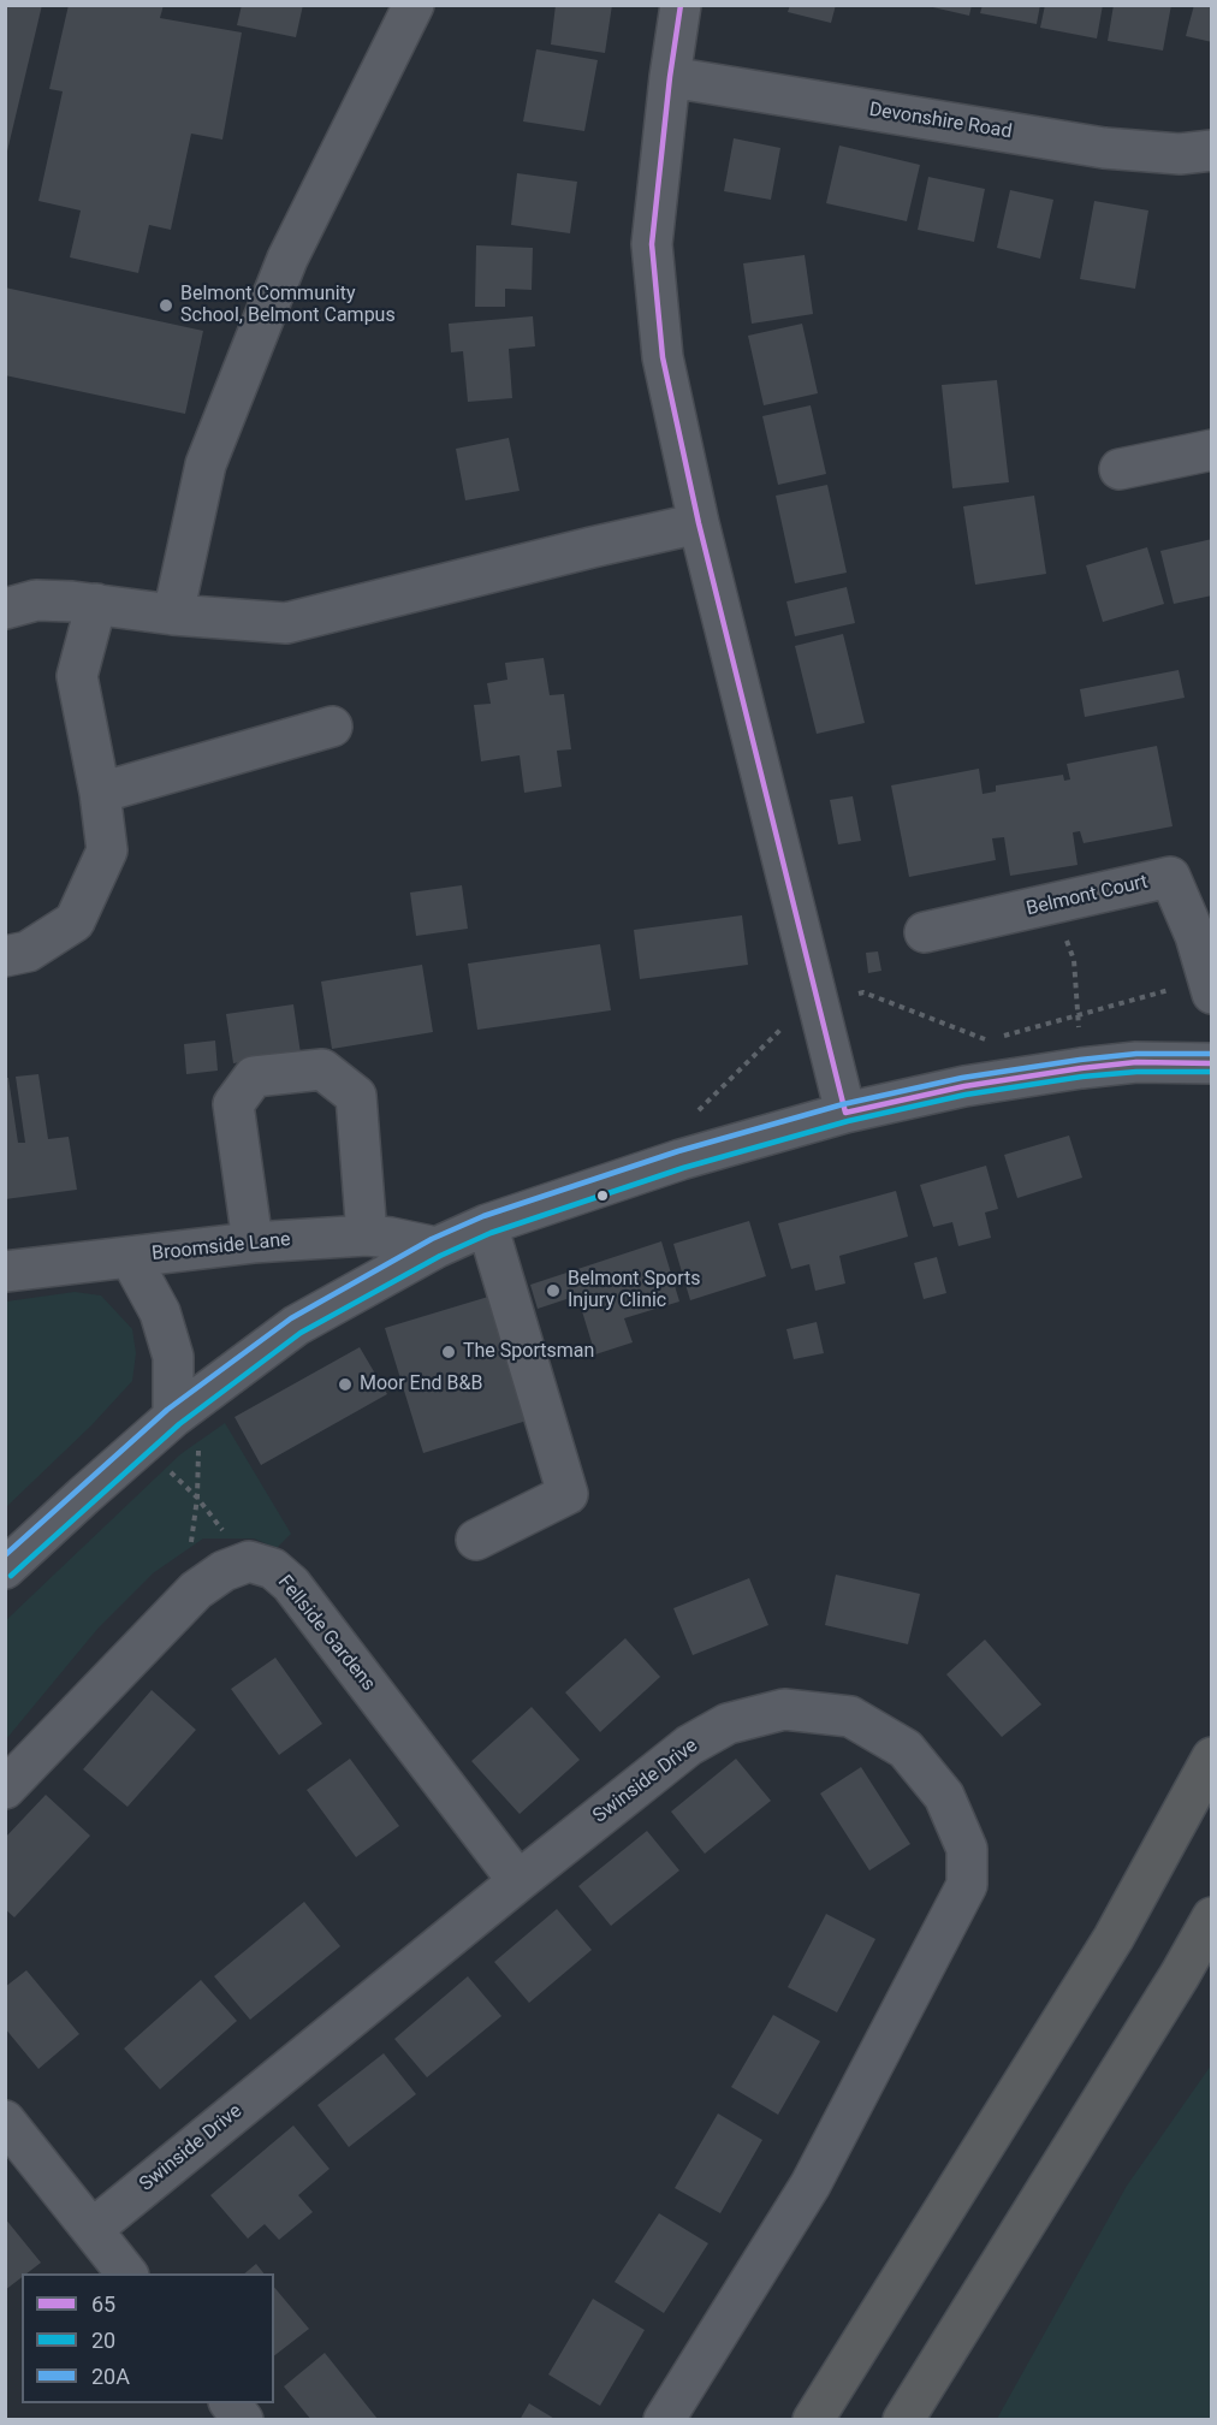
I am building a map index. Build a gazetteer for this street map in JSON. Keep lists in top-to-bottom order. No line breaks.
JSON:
{"streets":{"street":["Devonshire Road","Belmont Court","Broomside Lane","Fellside Gardens","Swinside Drive"]},"crossings":[["Fellside Gardens","Swinside Drive"]],"places":["Belmont Community School, Belmont Campus","Belmont Sports Injury Clinic","The Sportsman","Moor End B&B"],"lines":["transit line 65","transit line 20A","transit line 20"],"legend":["65","20","20A"]}
